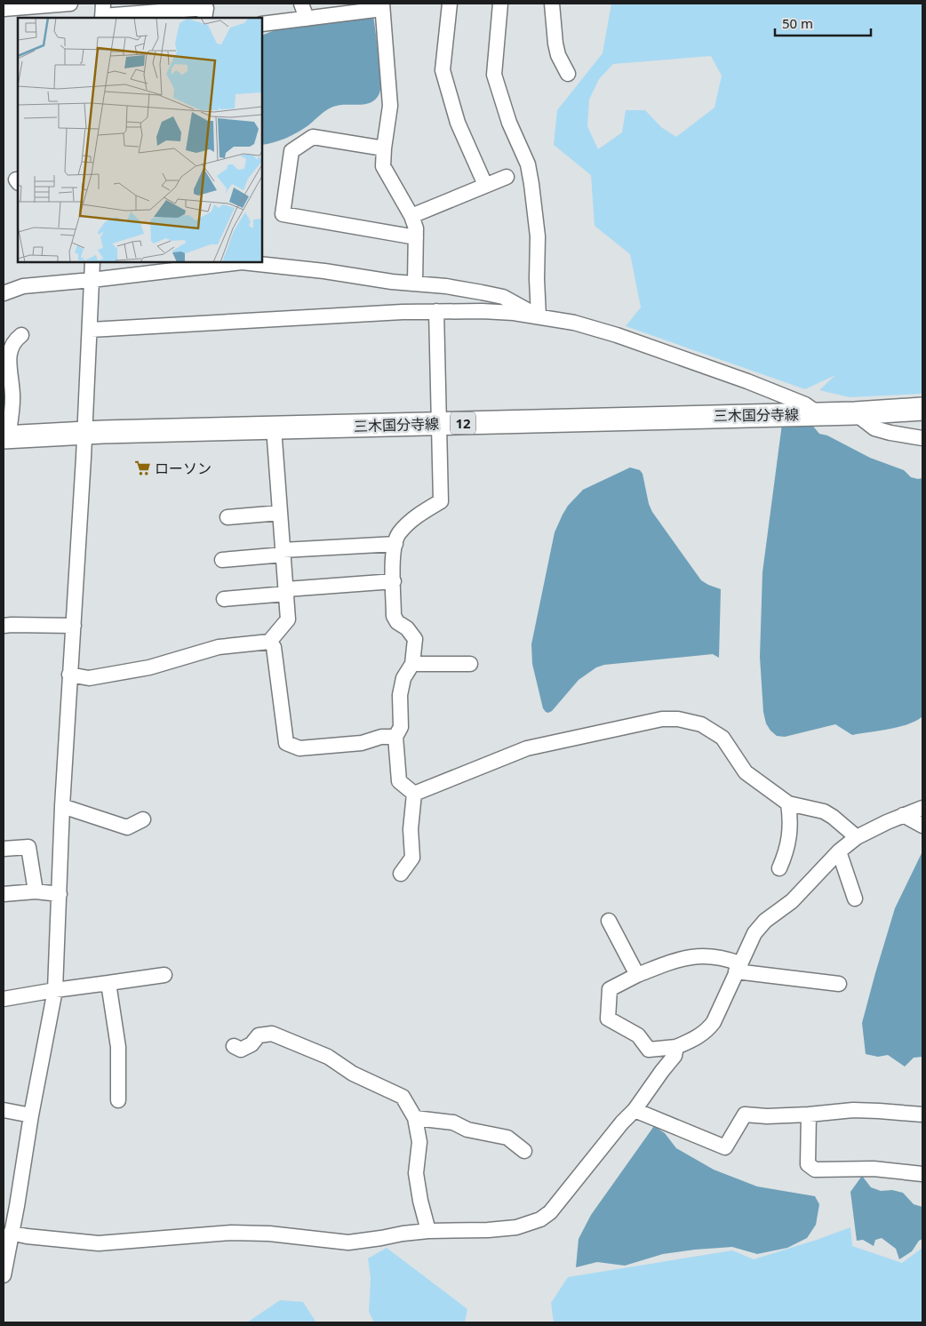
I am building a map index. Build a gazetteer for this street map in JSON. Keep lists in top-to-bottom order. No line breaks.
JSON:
{"streets":{"main road":["三木国分寺線","12"]},"places":{"supermarket":["ローソン"]},"scale_bar":"50 m"}
